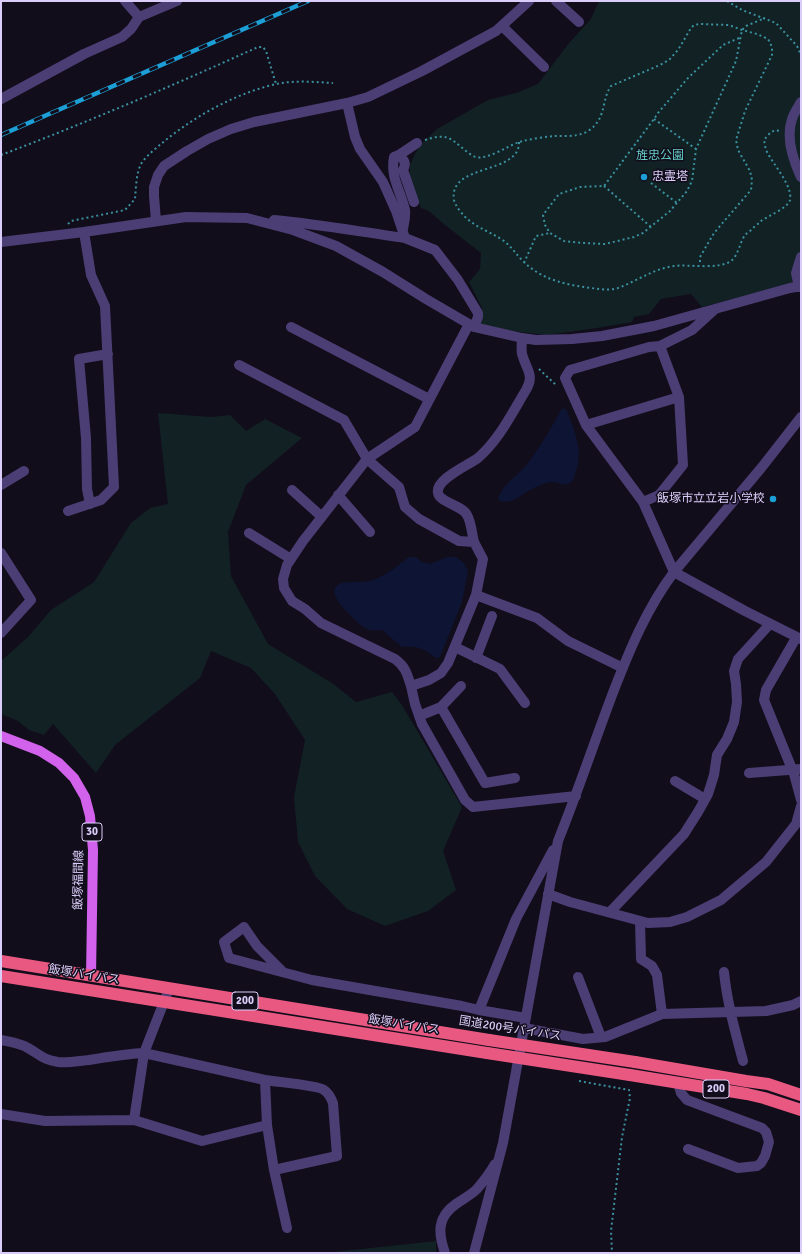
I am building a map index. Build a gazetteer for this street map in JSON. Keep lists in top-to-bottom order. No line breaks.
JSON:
{"streets":{"highway":["飯塚バイパス","200","国道200号バイパス"],"main road":["30","飯塚福間線"]},"crossings":[["飯塚福間線","国道200号バイパス"]],"parks":["旌忠公園"],"places":["忠霊塔","飯塚市立立岩小学校"]}
